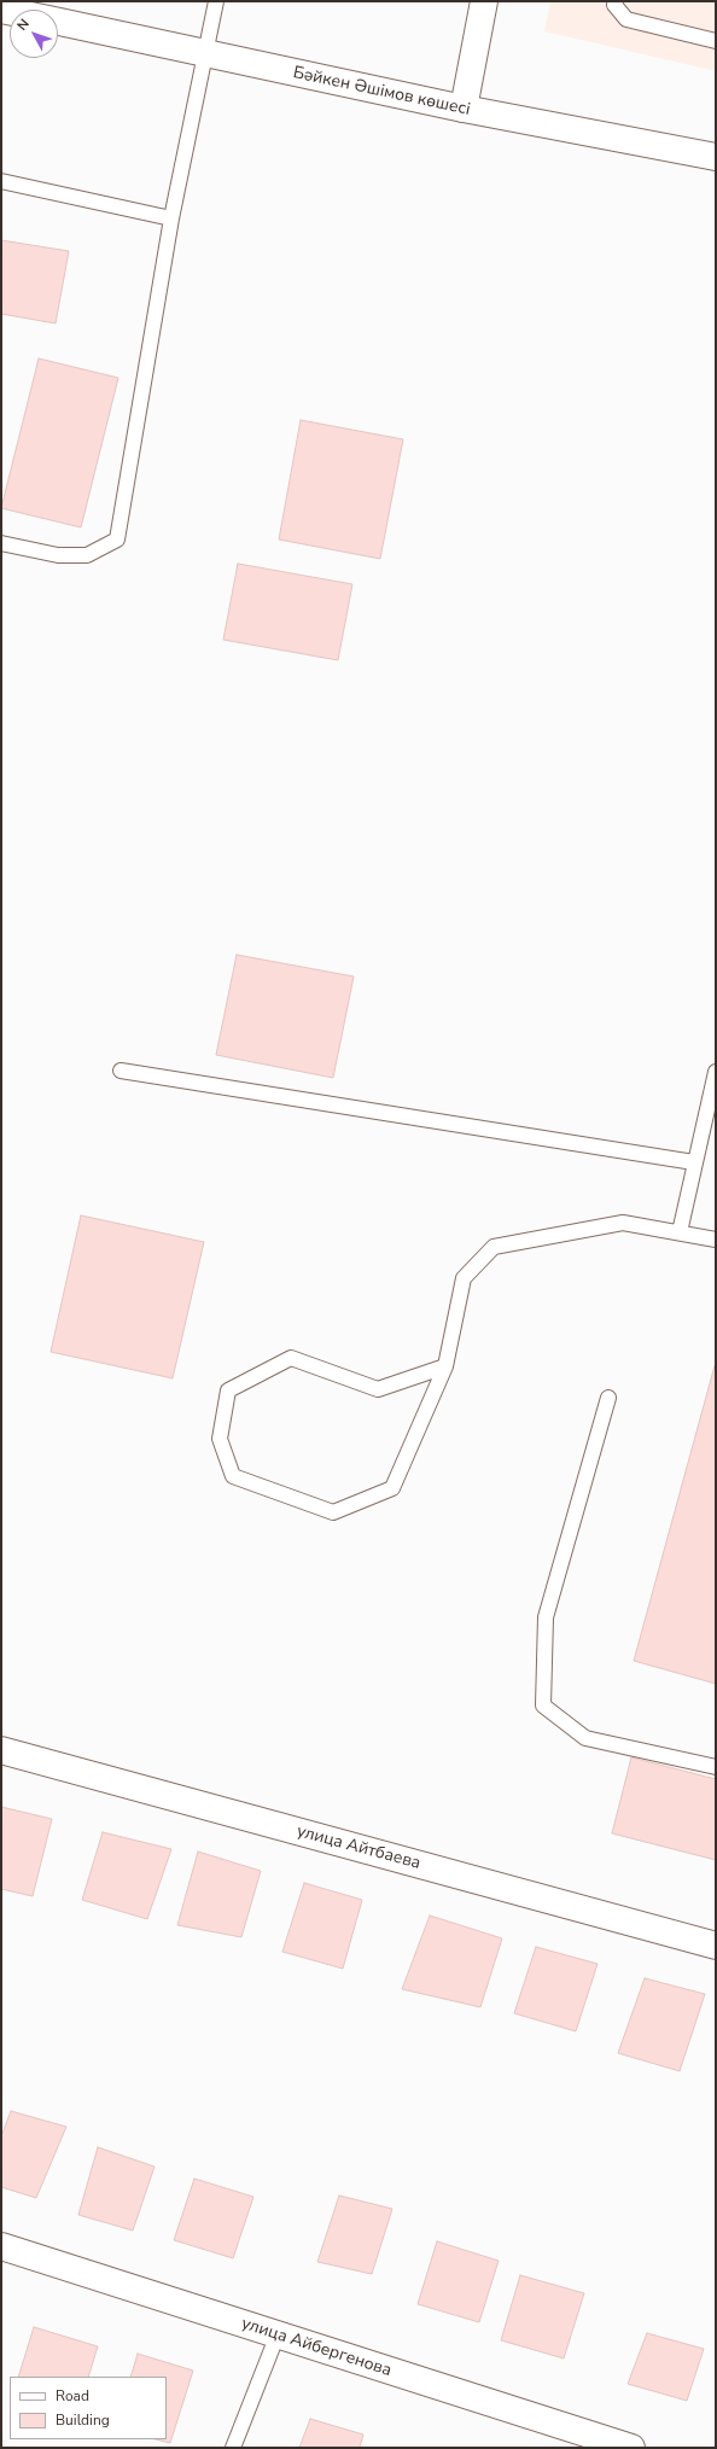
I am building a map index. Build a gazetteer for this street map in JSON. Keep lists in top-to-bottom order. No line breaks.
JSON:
{"streets":{"street":["Бәйкен Әшімов көшесі","улица Айтбаева","улица Айбергенова"]},"legend":["Road","Building"],"north":"top left"}
